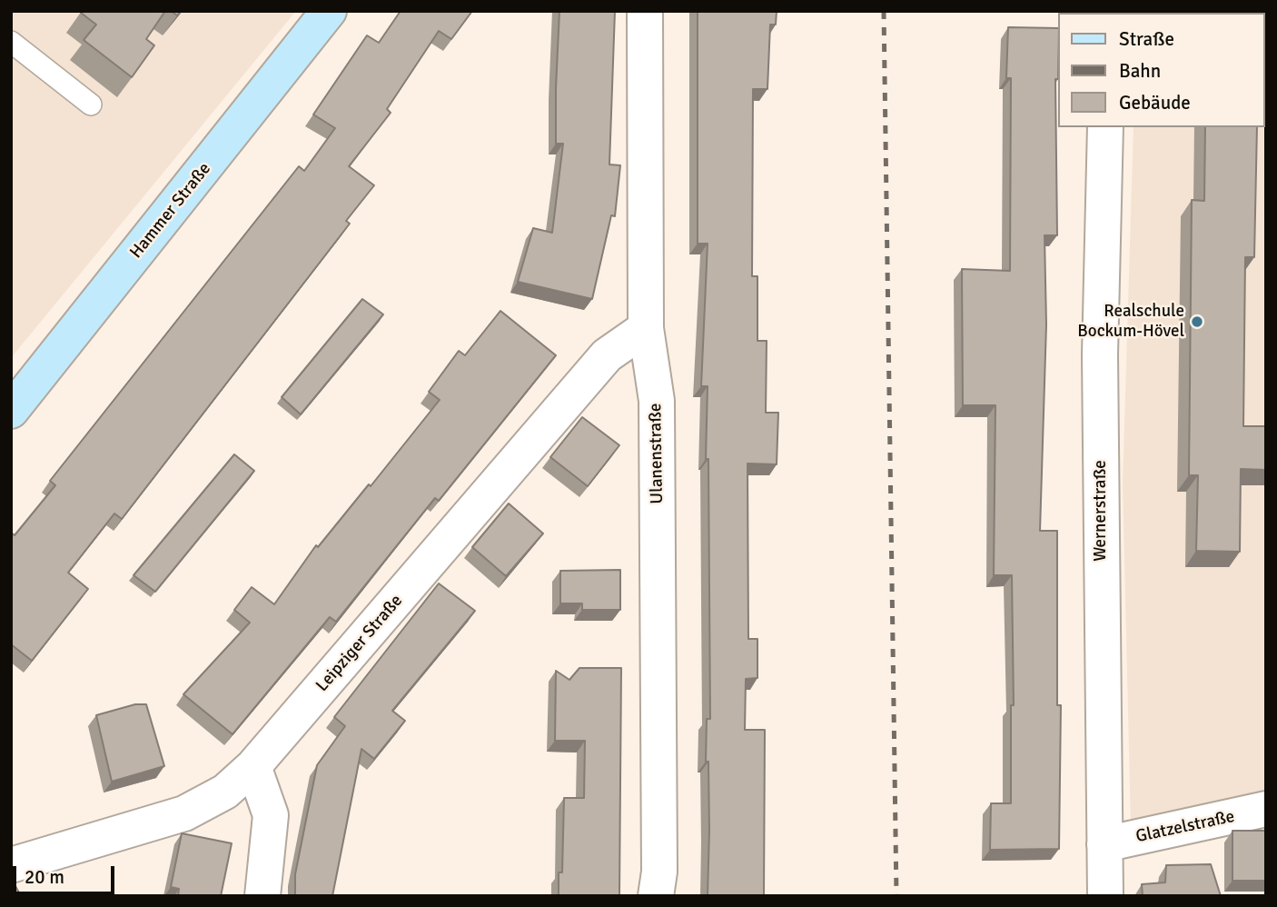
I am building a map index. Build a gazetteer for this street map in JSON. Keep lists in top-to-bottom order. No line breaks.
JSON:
{"streets":{"main road":["Hammer Straße"],"street":["Ulanenstraße","Wernerstraße","Leipziger Straße","Glatzelstraße"]},"crossings":[["Ulanenstraße","Leipziger Straße"],["Wernerstraße","Glatzelstraße"]],"places":["Realschule Bockum-Hövel"],"legend":["Straße","Bahn","Gebäude"],"scale_bar":"20 m"}
